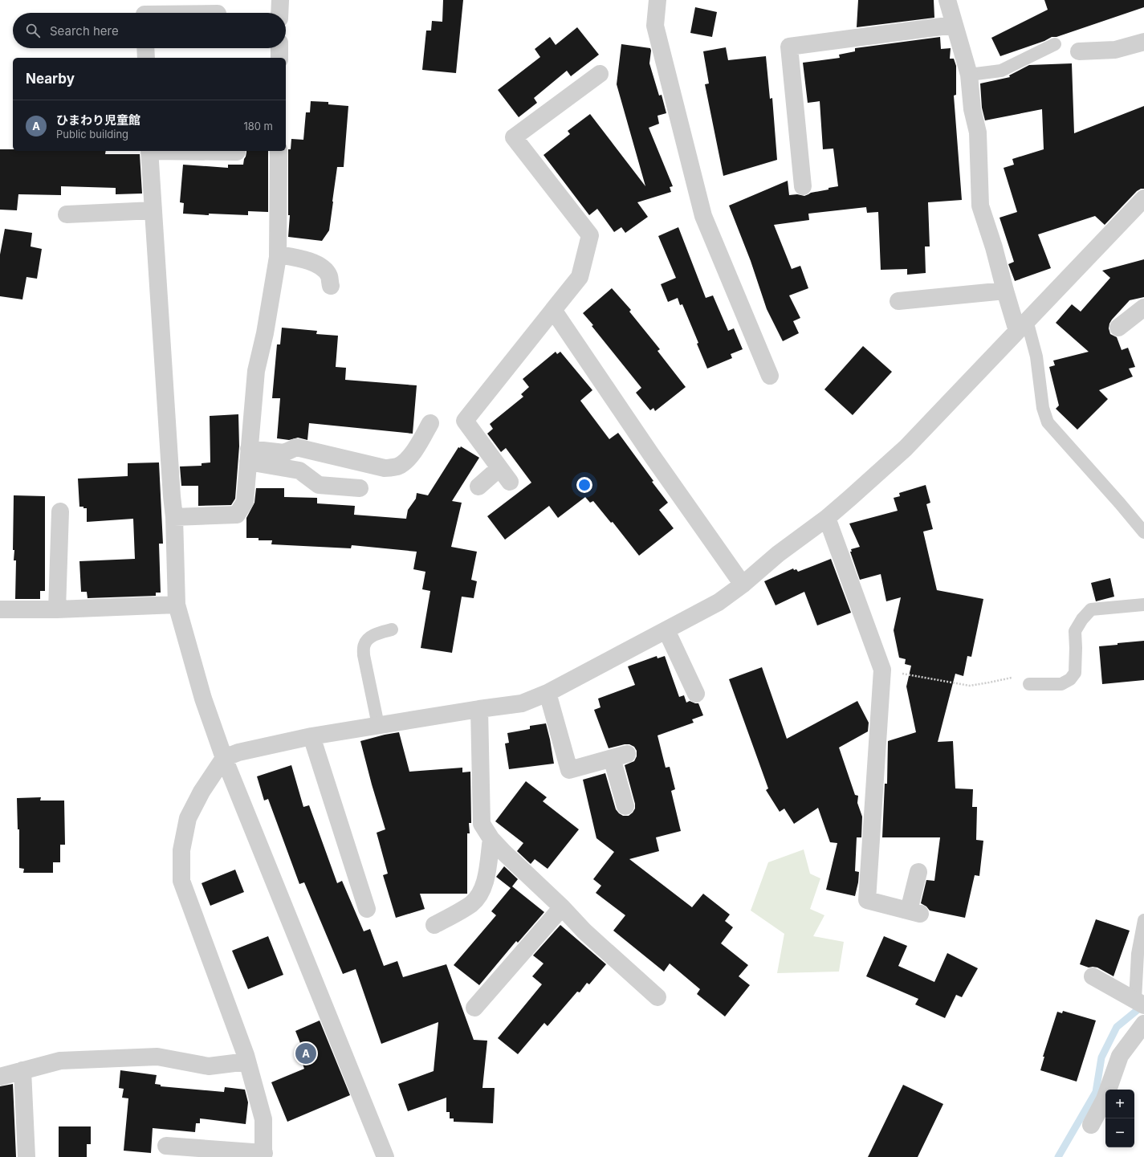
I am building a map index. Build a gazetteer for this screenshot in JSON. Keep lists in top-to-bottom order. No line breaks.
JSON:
{"page":{"search":"Search here","heading":"Nearby","list":[{"mark":"A","name":"ひまわり児童館","note":"Public building","value":"180 m"}],"pins":"A","map_buttons":["+","−"]}}
